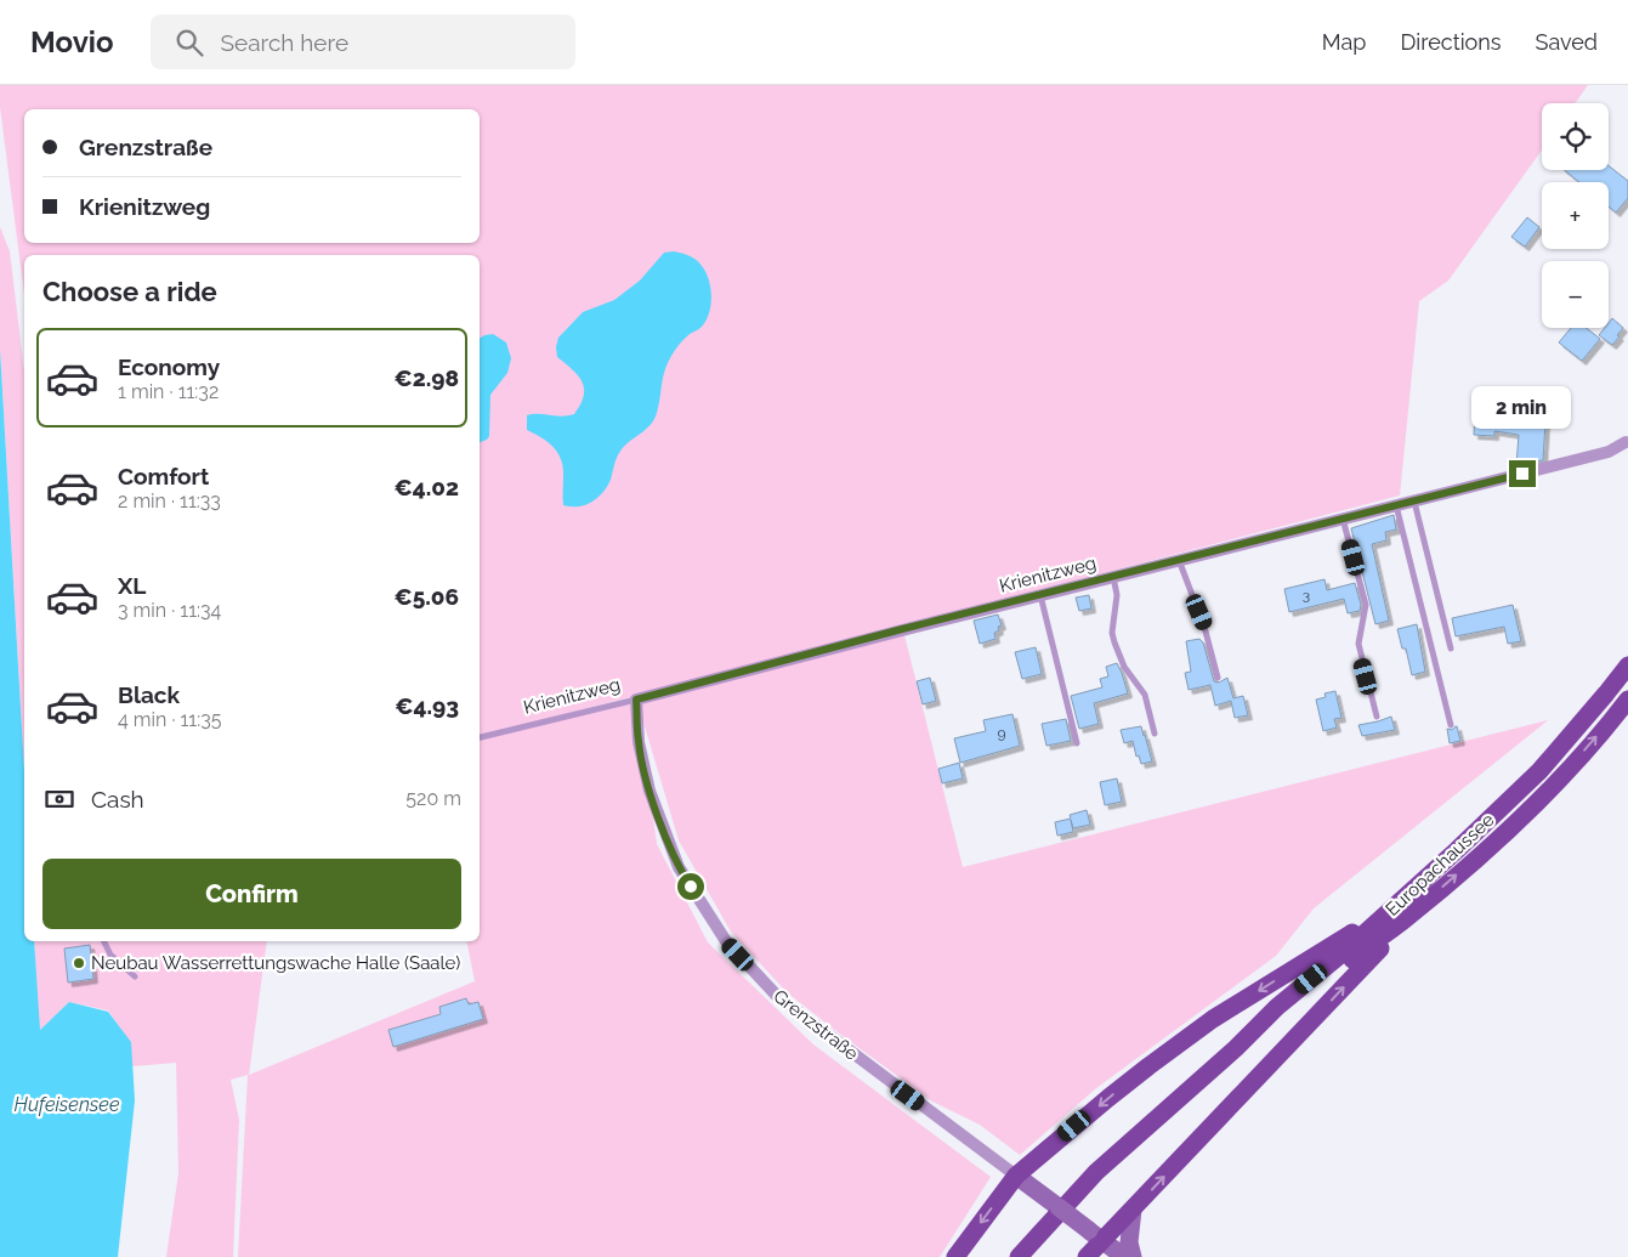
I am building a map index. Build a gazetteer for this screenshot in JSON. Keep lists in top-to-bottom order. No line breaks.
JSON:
{"streets":{"main road":["Europachaussee"],"street":["Krienitzweg","Grenzstraße"]},"crossings":[["Krienitzweg","Grenzstraße"]],"water":["Hufeisensee"],"places":["Neubau Wasserrettungswache Halle (Saale)"],"house_numbers":["3","9"],"page":{"header":"Movio","search":"Search here","nav":["Map","Directions","Saved"],"map_buttons":["+","−"],"banner":["Grenzstraße","Krienitzweg"],"heading":"Choose a ride","list":[{"name":"Economy","note":"1 min · 11:32","value":"€2.98"},{"name":"Comfort","note":"2 min · 11:33","value":"€4.02"},{"name":"XL","note":"3 min · 11:34","value":"€5.06"},{"name":"Black","note":"4 min · 11:35","value":"€4.93"}],"bubble":"2 min","pay":["Cash","520 m"],"buttons":"Confirm"}}
